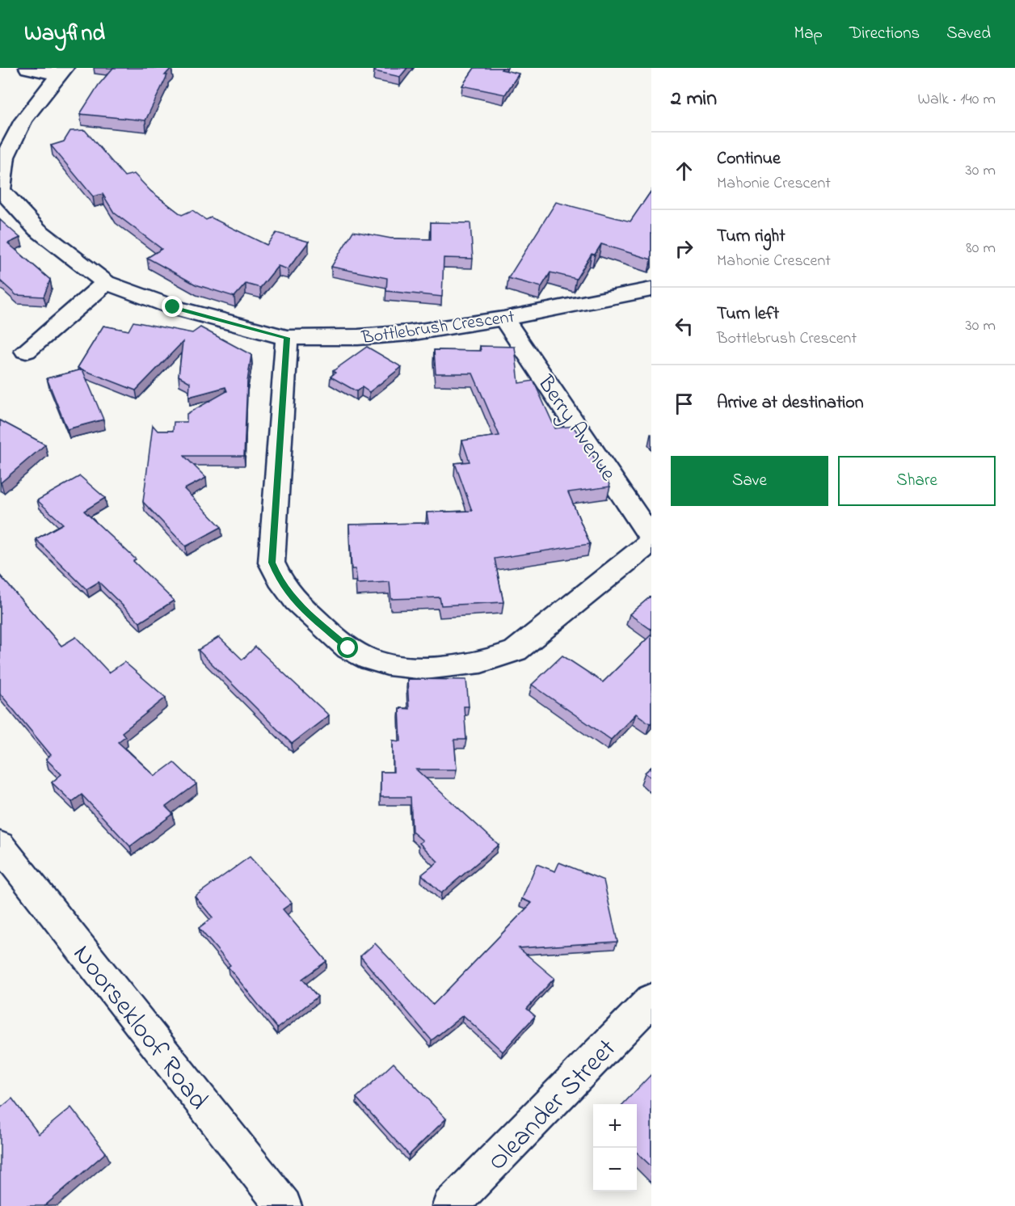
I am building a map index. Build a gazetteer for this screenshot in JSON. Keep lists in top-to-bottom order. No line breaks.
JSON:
{"streets":{"street":["Bottlebrush Crescent","Berry Avenue","Noorsekloof Road","Oleander Street"]},"crossings":[["Bottlebrush Crescent","Berry Avenue"]],"page":{"header":"Wayfind","nav":["Map","Directions","Saved"],"heading":["2 min","Walk · 140 m"],"list":[["Continue","Mahonie Crescent","30 m"],["Turn right","Mahonie Crescent","80 m"],["Turn left","Bottlebrush Crescent","30 m"],"Arrive at destination"],"buttons":["Save","Share"],"map_buttons":["+","−"]}}
